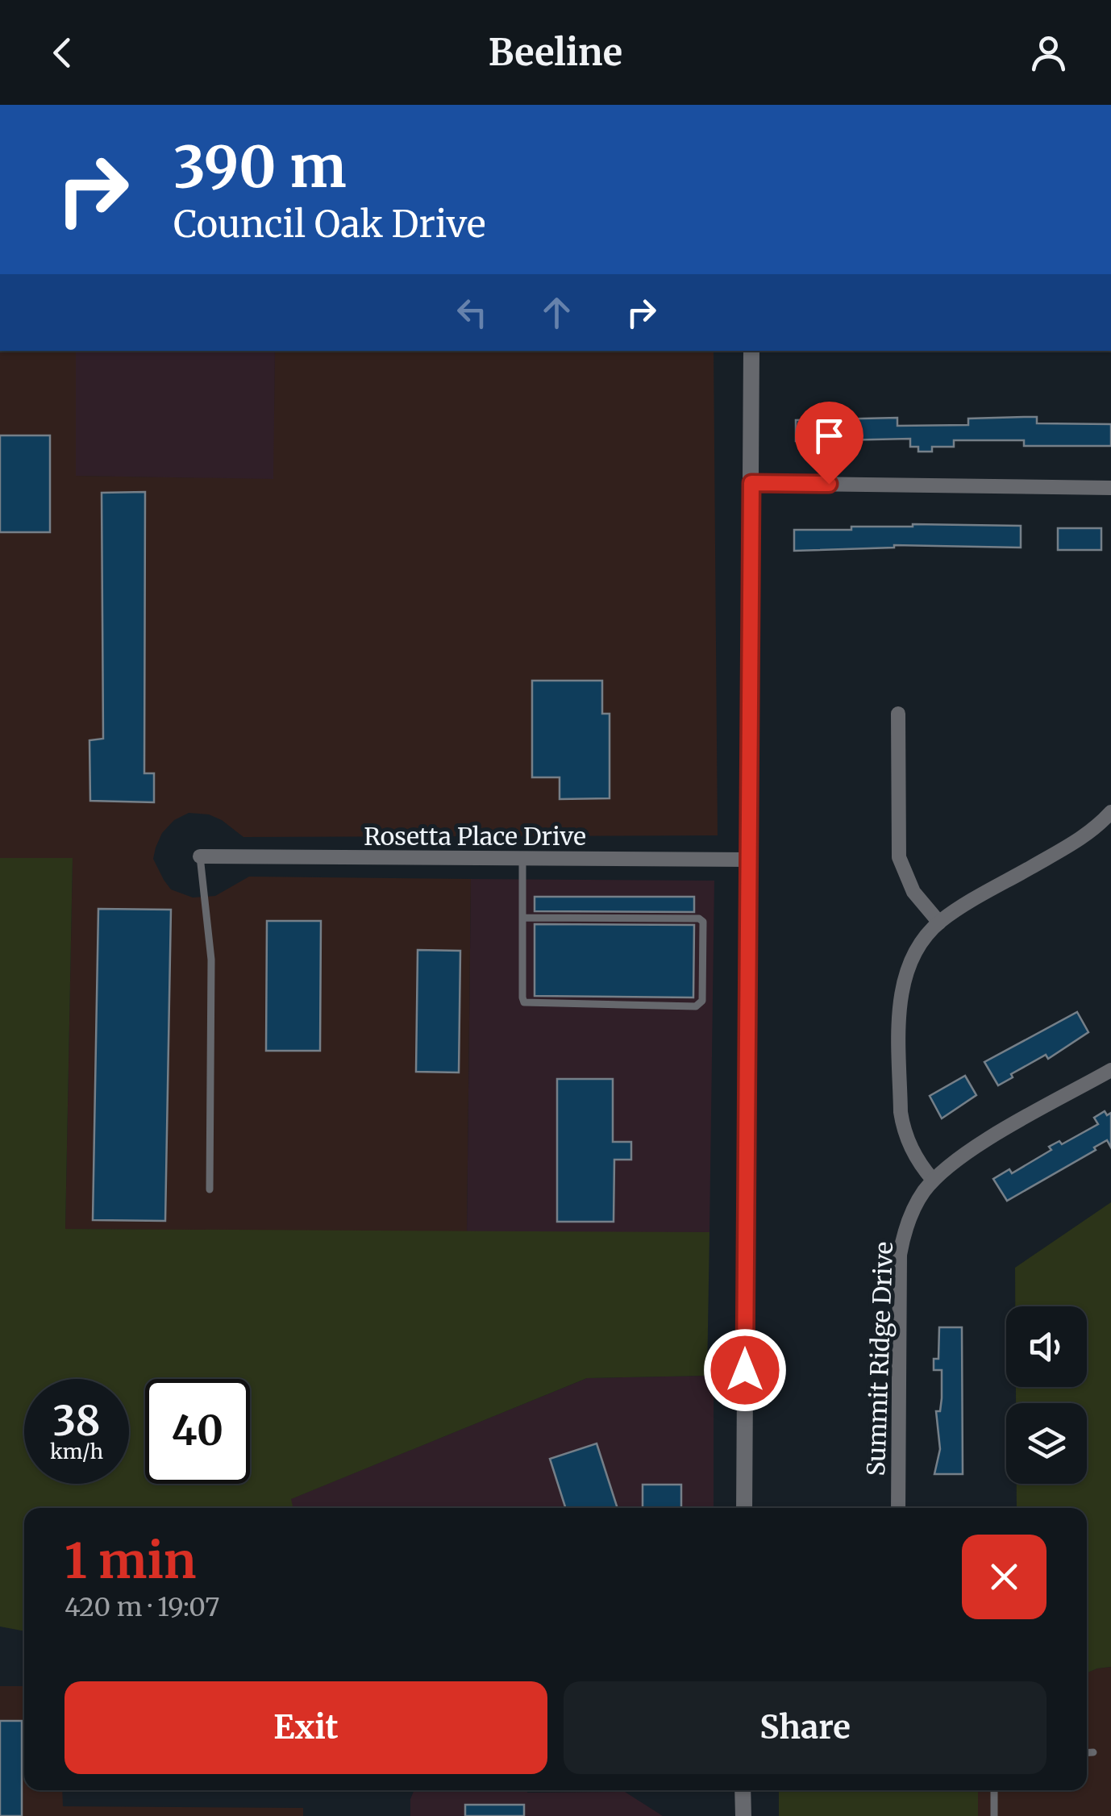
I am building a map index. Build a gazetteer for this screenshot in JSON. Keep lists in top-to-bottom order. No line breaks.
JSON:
{"streets":{"street":["Rosetta Place Drive","Summit Ridge Drive"]},"page":{"header":"Beeline","turn":["390 m","Council Oak Drive"],"speed":"38 km/h","limit":"40","heading":["1 min","420 m · 19:07"],"buttons":["Exit","Share"]}}
